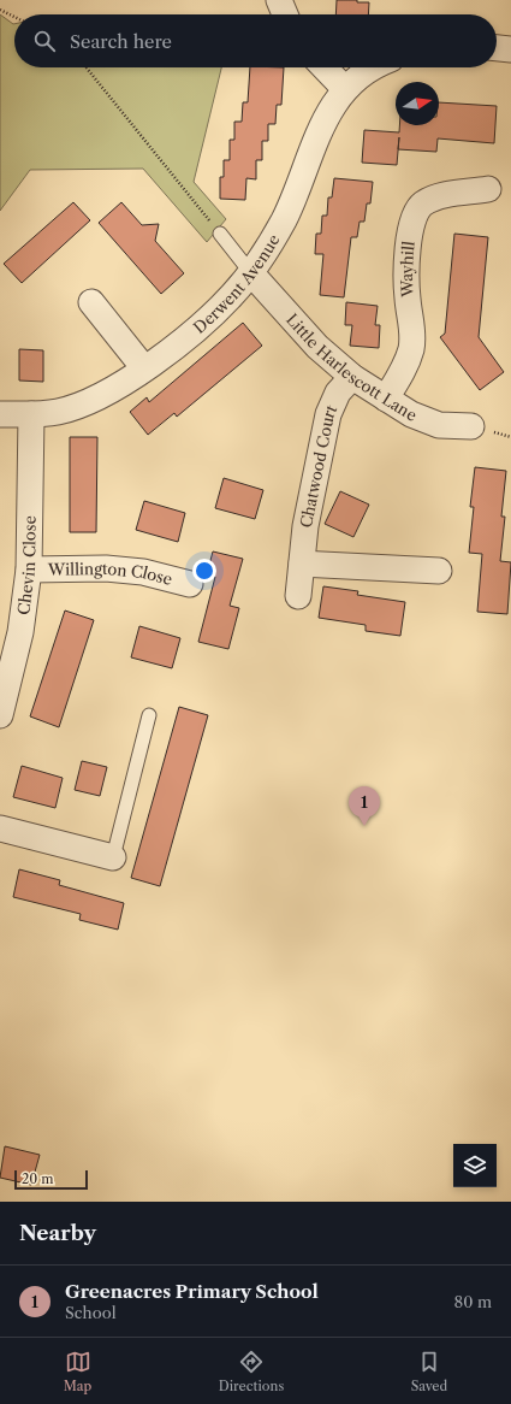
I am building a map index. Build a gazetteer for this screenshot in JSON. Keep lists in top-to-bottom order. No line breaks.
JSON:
{"streets":{"street":["Wayhill","Derwent Avenue","Little Harlescott Lane","Chatwood Court","Chevin Close","Willington Close"]},"crossings":[["Wayhill","Little Harlescott Lane"],["Derwent Avenue","Little Harlescott Lane"],["Derwent Avenue","Chevin Close"],["Little Harlescott Lane","Chatwood Court"],["Chevin Close","Willington Close"]],"scale_bar":"20 m","north":"right","page":{"search":"Search here","pins":"1","scale":"20 m","heading":"Nearby","list":[{"mark":"1","name":"Greenacres Primary School","note":"School","value":"80 m"}],"nav":["Map","Directions","Saved"]}}
